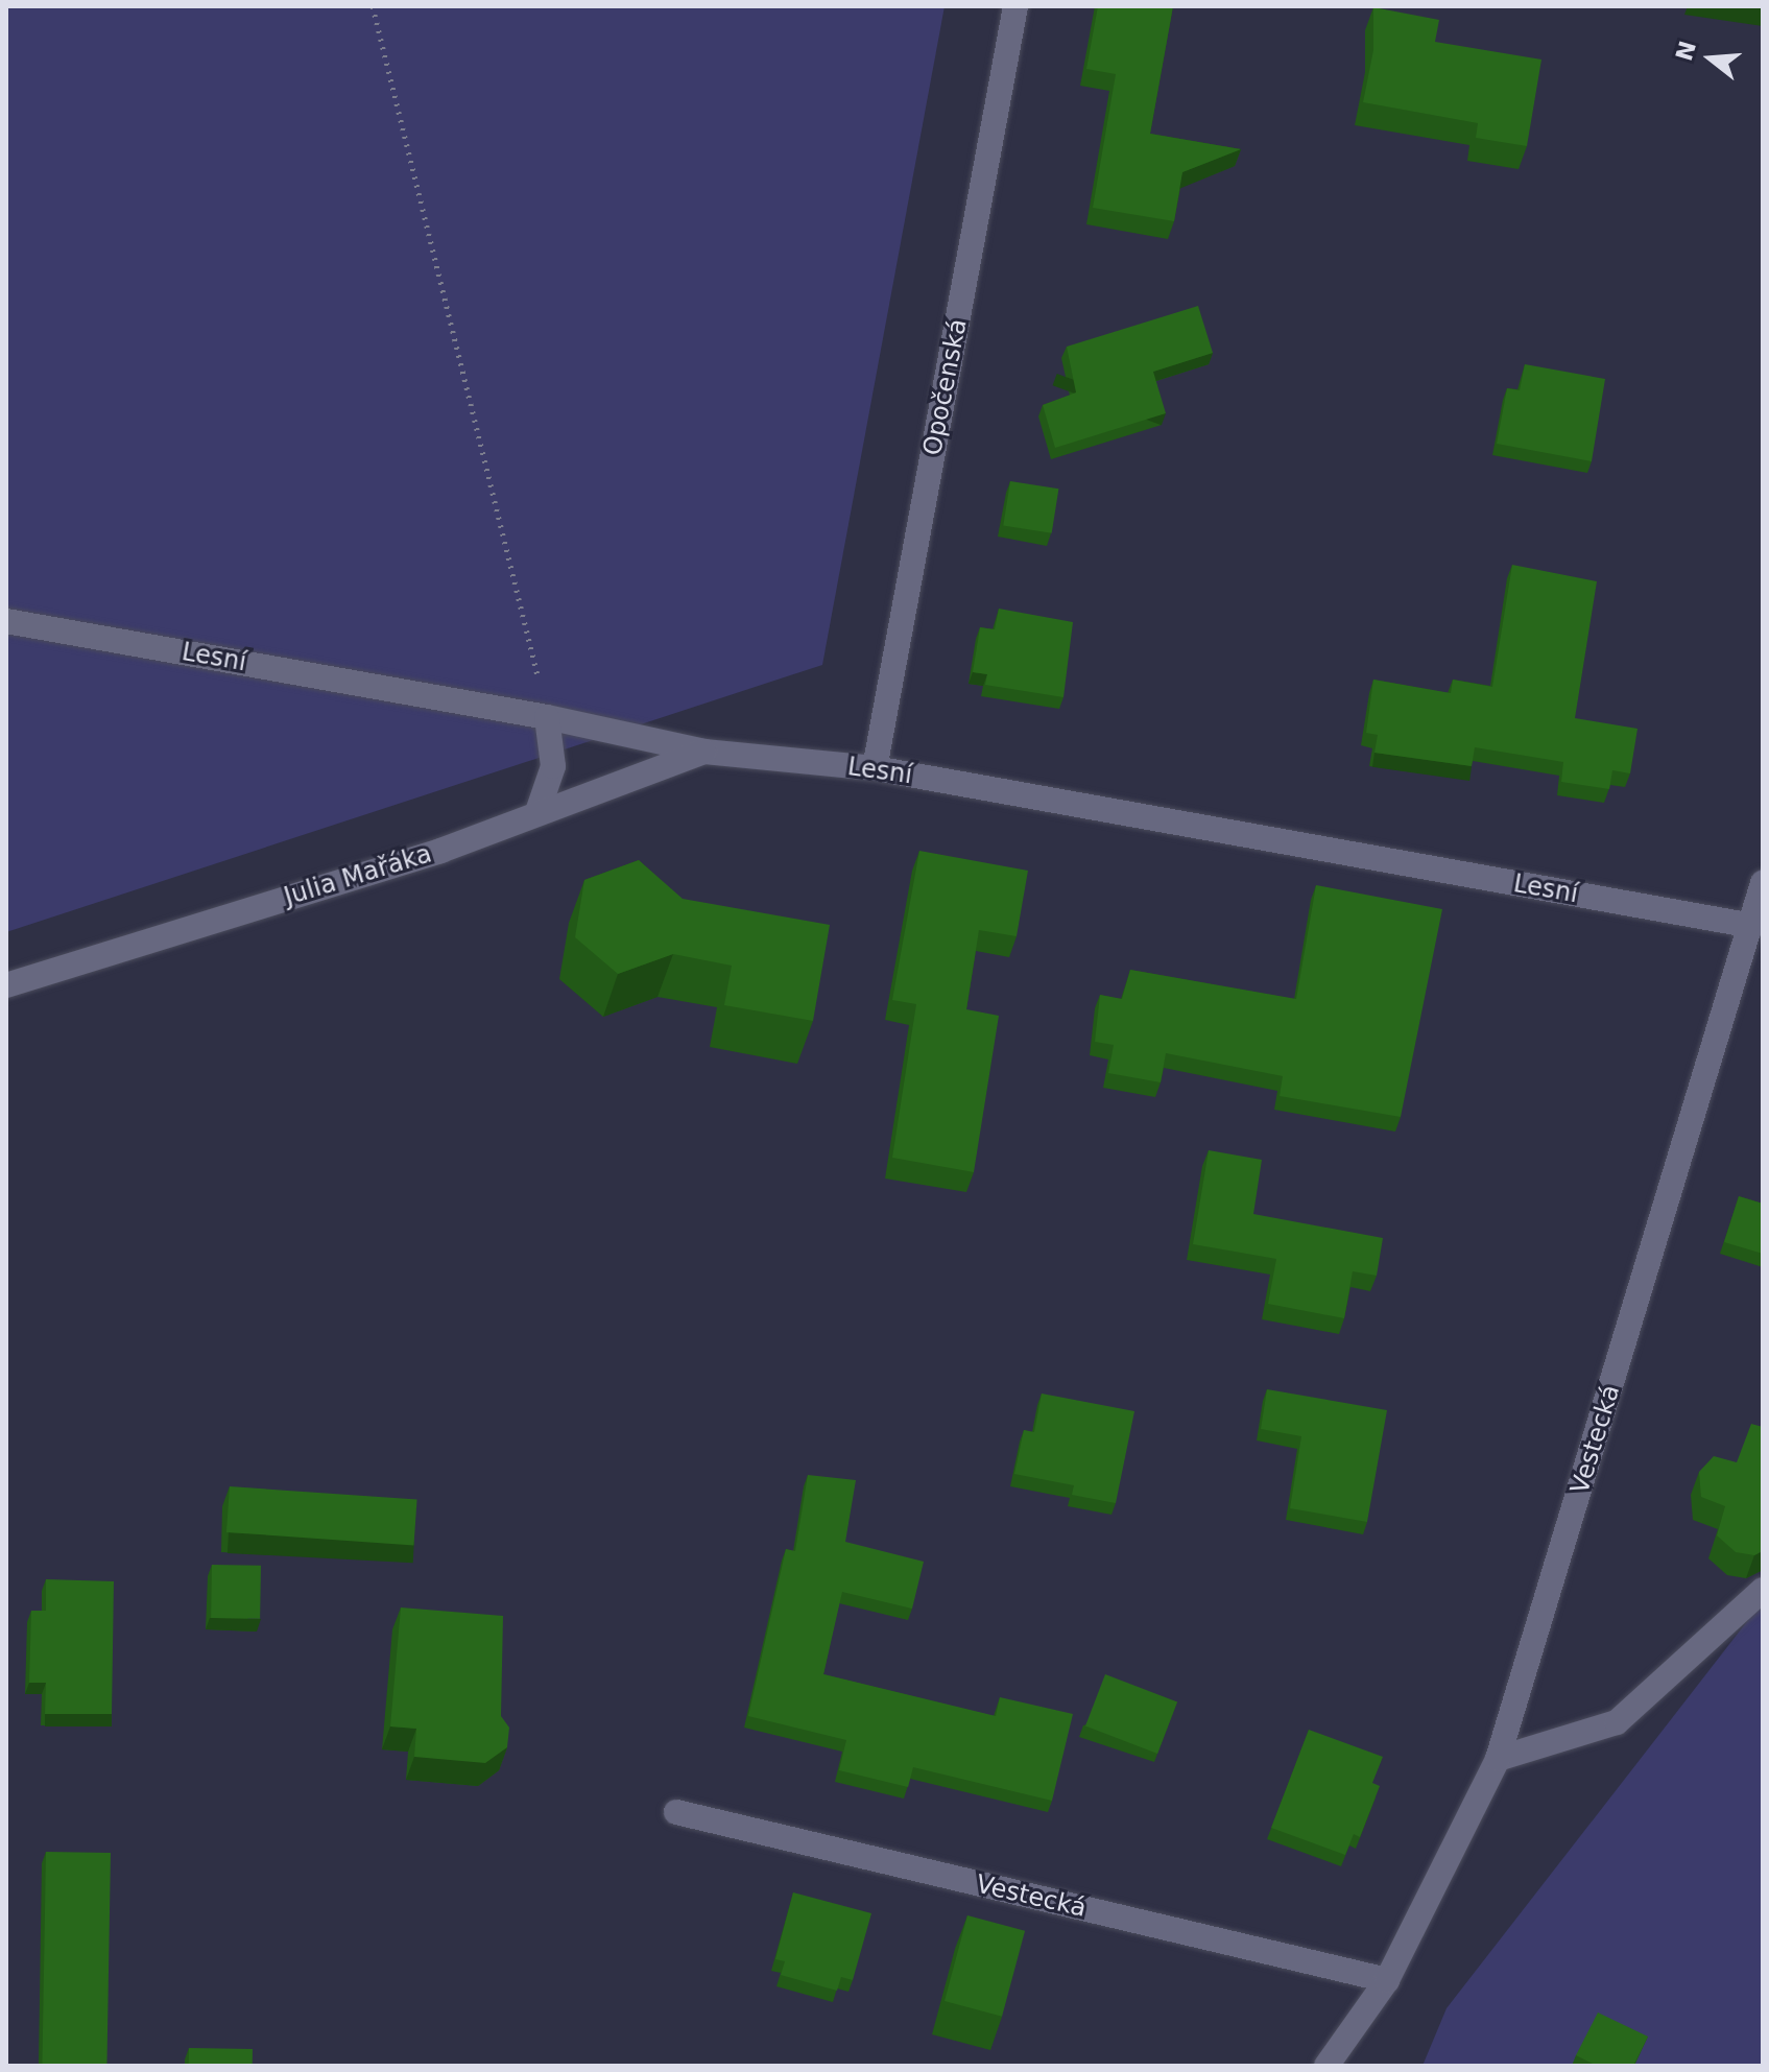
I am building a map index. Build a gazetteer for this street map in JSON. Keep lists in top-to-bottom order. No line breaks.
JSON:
{"streets":{"street":["Opočenská","Lesní","Julia Mařáka","Vestecká"]},"crossings":[["Opočenská","Lesní"],["Lesní","Julia Mařáka"],["Lesní","Vestecká"]],"north":"left"}
